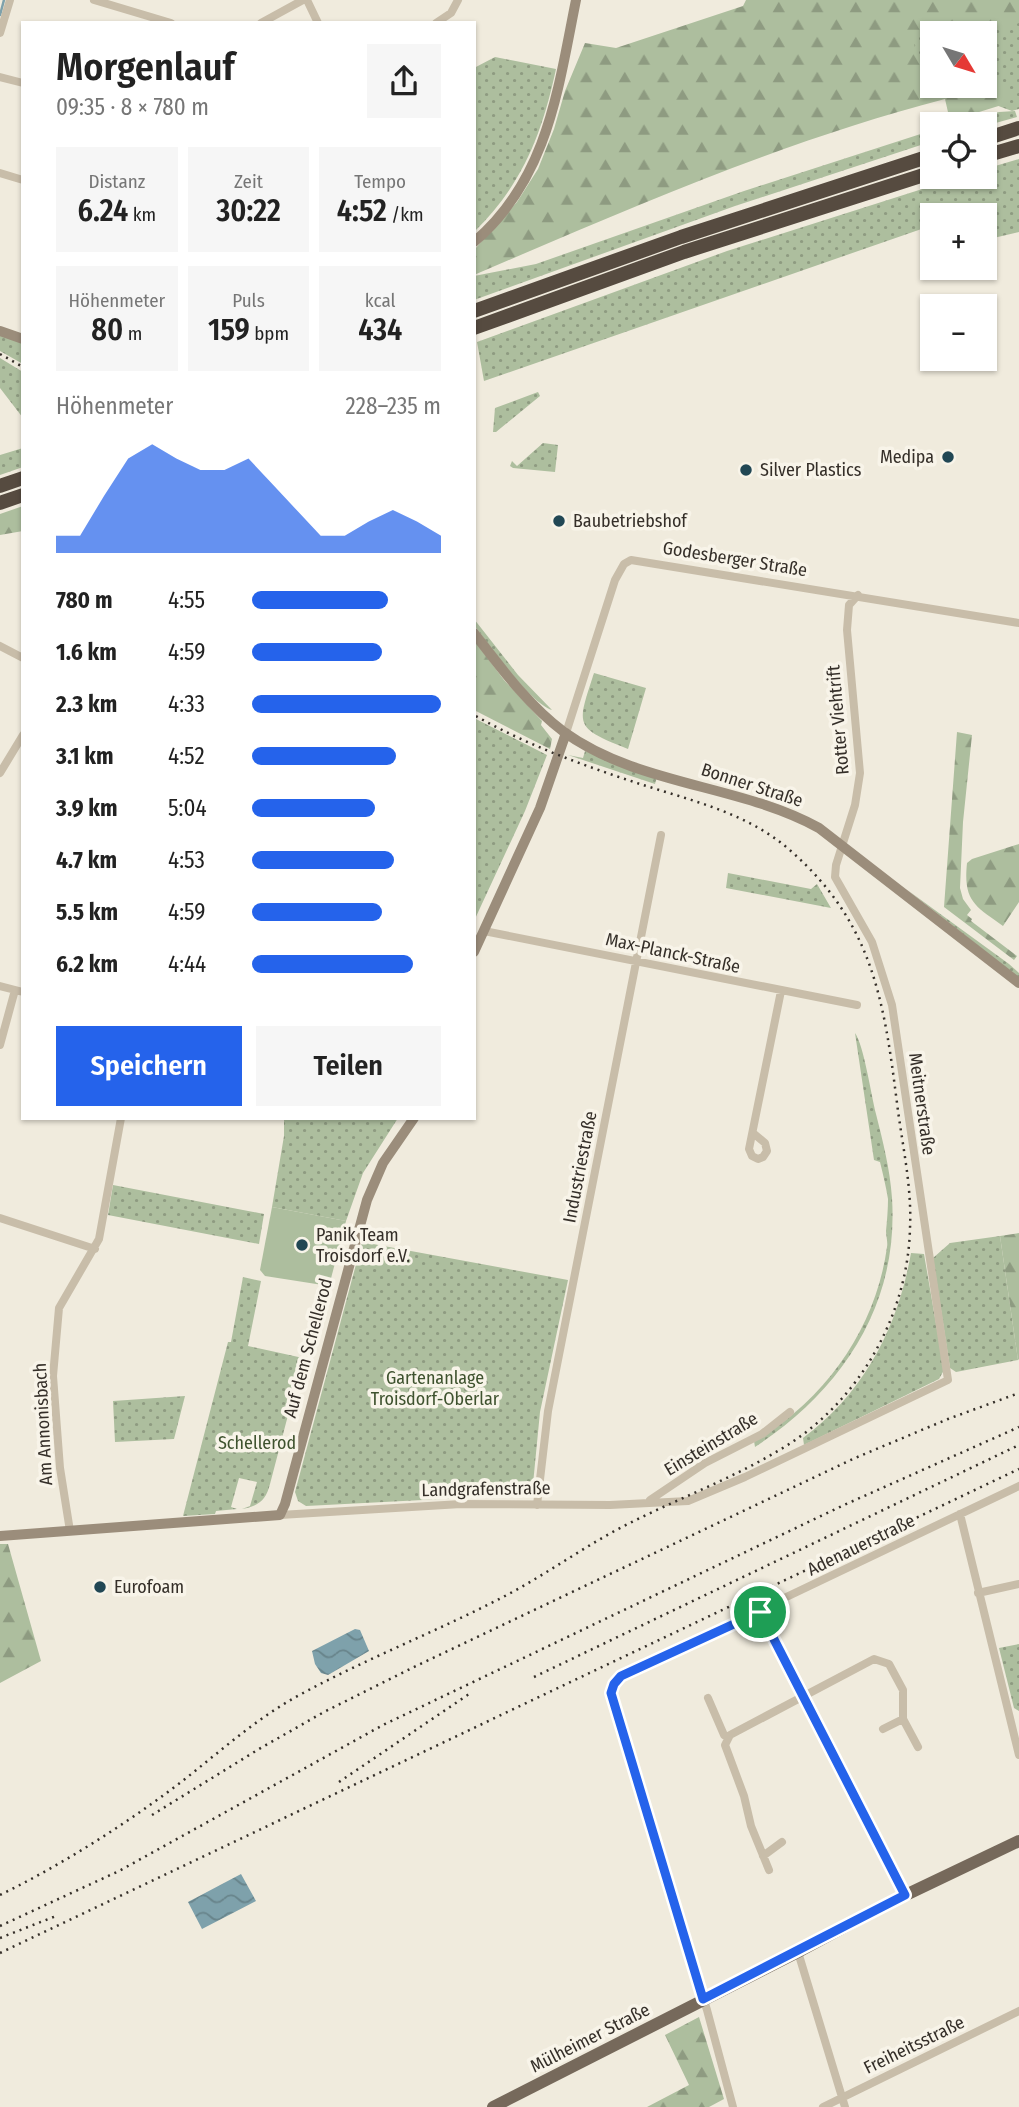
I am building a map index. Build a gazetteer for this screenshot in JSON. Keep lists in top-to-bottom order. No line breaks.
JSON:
{"streets":{"main road":["Mülheimer Straße"],"street":["Godesberger Straße","Rotter Viehtrift","Bonner Straße","Max-Planck-Straße","Meitnerstraße","Industriestraße","Auf dem Schellerod","Am Annonisbach","Einsteinstraße","Landgrafenstraße","Adenauerstraße","Freiheitsstraße"]},"crossings":[["Godesberger Straße","Rotter Viehtrift"],["Godesberger Straße","Bonner Straße"],["Rotter Viehtrift","Bonner Straße"],["Rotter Viehtrift","Meitnerstraße"],["Bonner Straße","Meitnerstraße"],["Max-Planck-Straße","Industriestraße"],["Meitnerstraße","Landgrafenstraße"],["Industriestraße","Landgrafenstraße"],["Auf dem Schellerod","Landgrafenstraße"],["Am Annonisbach","Landgrafenstraße"],["Einsteinstraße","Landgrafenstraße"],["Adenauerstraße","Mülheimer Straße"]],"parks":["Gartenanlage Troisdorf-Oberlar","Schellerod"],"places":["Medipa","Silver Plastics","Baubetriebshof","Panik Team Troisdorf e.V.","Eurofoam"],"north":"bottom right","page":{"map_buttons":["+","−"],"heading":["Morgenlauf","09:35 · 8 × 780 m"],"stats":[["Distanz","6.24 km"],["Zeit","30:22"],["Tempo","4:52 /km"],["Höhenmeter","80 m"],["Puls","159 bpm"],["kcal","434"]],"chart":["Höhenmeter","228–235 m"],"list":[{"name":"780 m","note":"4:55"},{"name":"1.6 km","note":"4:59"},{"name":"2.3 km","note":"4:33"},{"name":"3.1 km","note":"4:52"},{"name":"3.9 km","note":"5:04"},{"name":"4.7 km","note":"4:53"},{"name":"5.5 km","note":"4:59"},{"name":"6.2 km","note":"4:44"}],"buttons":["Speichern","Teilen"]}}
